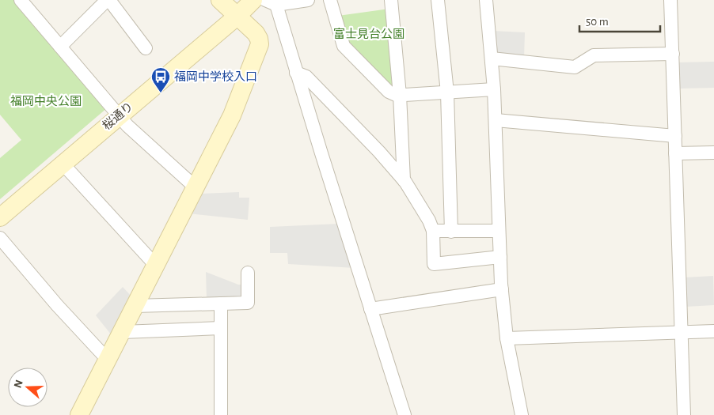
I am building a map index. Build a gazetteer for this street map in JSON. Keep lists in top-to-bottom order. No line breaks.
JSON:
{"streets":{"street":["桜通り"]},"parks":["富士見台公園","福岡中央公園"],"places":{"bus stop":["福岡中学校入口"]},"scale_bar":"50 m","north":"left"}
